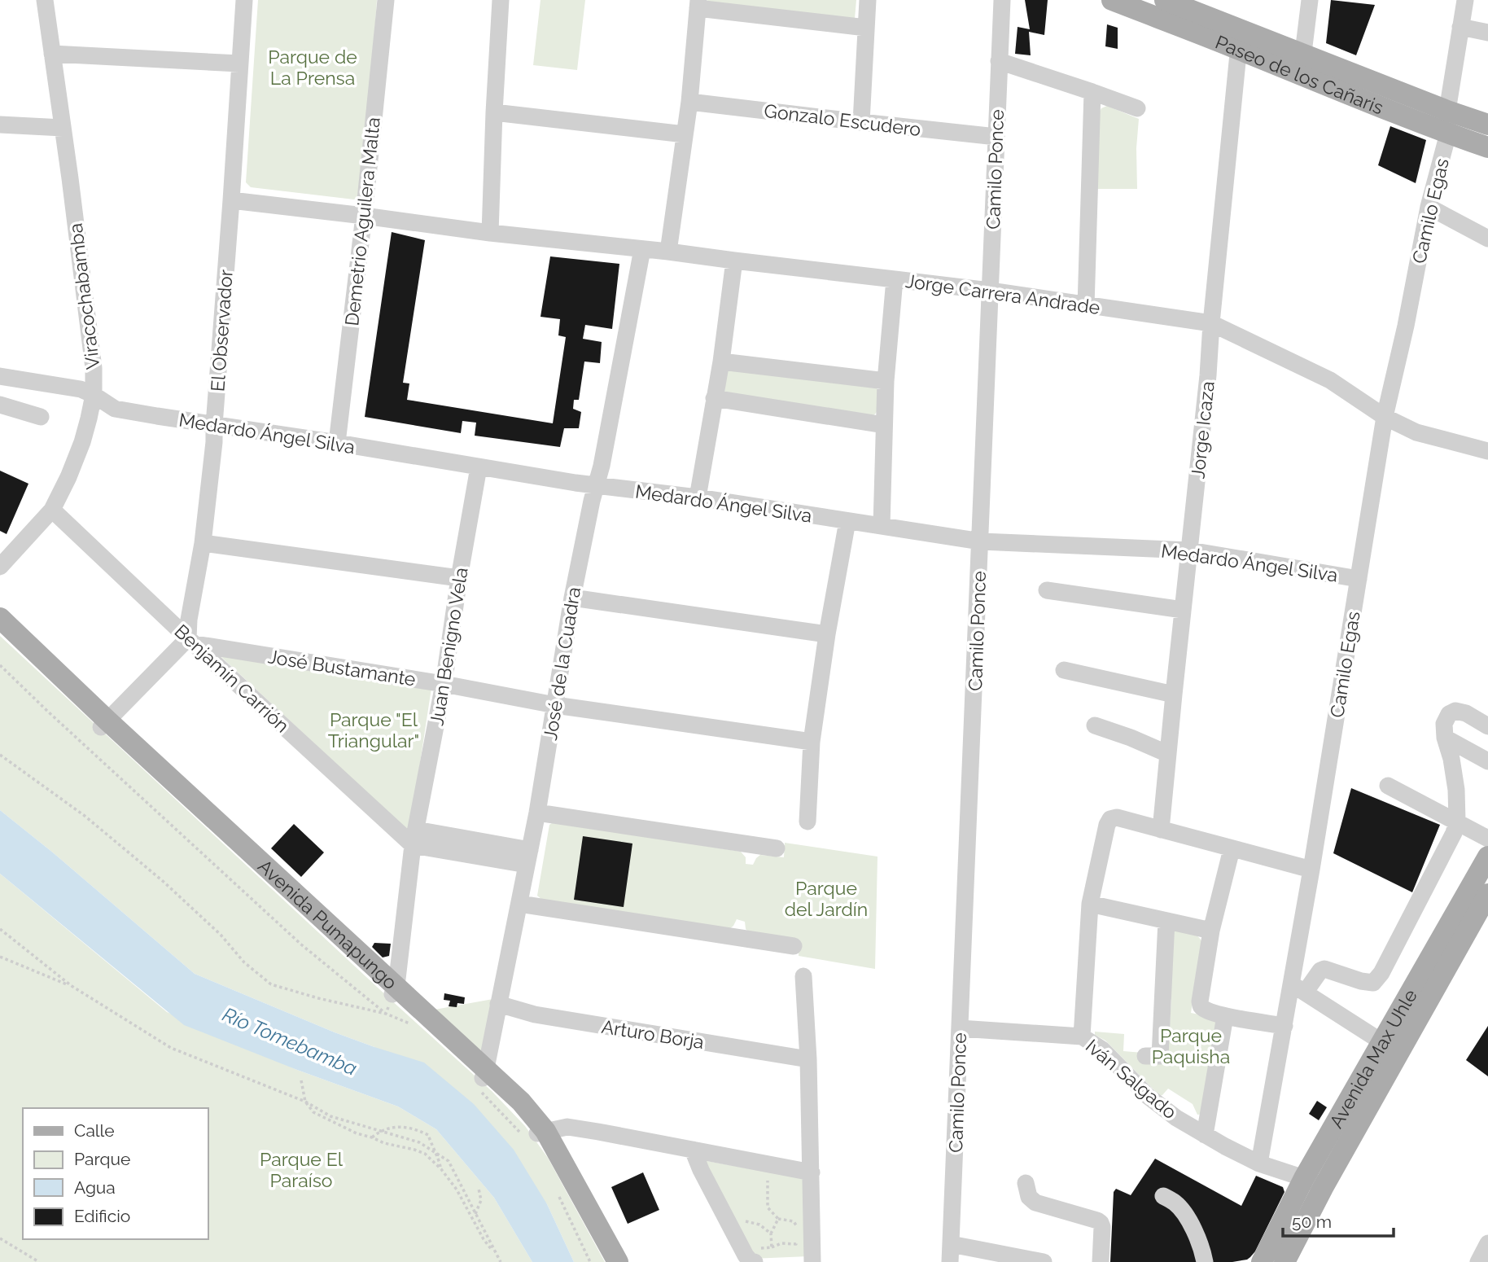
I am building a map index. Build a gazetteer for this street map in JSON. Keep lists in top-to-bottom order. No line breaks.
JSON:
{"streets":{"main road":["Paseo de los Cañaris","Avenida Pumapungo","Avenida Max Uhle"],"street":["Gonzalo Escudero","Camilo Ponce","Camilo Egas","Demetrio Aguilera Malta","Jorge Carrera Andrade","Viracochabamba","El Observador","Jorge Icaza","Medardo Ángel Silva","Juan Benigno Vela","José de la Cuadra","José Bustamante","Benjamín Carrión","Arturo Borja","Iván Salgado"]},"crossings":[["Paseo de los Cañaris","Camilo Egas"],["Paseo de los Cañaris","Jorge Icaza"],["Gonzalo Escudero","Camilo Ponce"],["Camilo Ponce","Jorge Carrera Andrade"],["Camilo Ponce","Medardo Ángel Silva"],["Camilo Ponce","Iván Salgado"],["Camilo Egas","Jorge Carrera Andrade"],["Camilo Egas","Medardo Ángel Silva"],["Camilo Egas","Iván Salgado"],["Demetrio Aguilera Malta","Jorge Carrera Andrade"],["Demetrio Aguilera Malta","Medardo Ángel Silva"],["Jorge Carrera Andrade","El Observador"],["Jorge Carrera Andrade","Jorge Icaza"],["Jorge Carrera Andrade","José de la Cuadra"],["Viracochabamba","Medardo Ángel Silva"],["Viracochabamba","Benjamín Carrión"],["El Observador","Medardo Ángel Silva"],["El Observador","José Bustamante"],["El Observador","Benjamín Carrión"],["Jorge Icaza","Medardo Ángel Silva"],["Medardo Ángel Silva","Juan Benigno Vela"],["Medardo Ángel Silva","José de la Cuadra"],["Juan Benigno Vela","José Bustamante"],["Juan Benigno Vela","Benjamín Carrión"],["Juan Benigno Vela","Avenida Pumapungo"],["José de la Cuadra","José Bustamante"],["José de la Cuadra","Avenida Pumapungo"],["José de la Cuadra","Arturo Borja"],["José Bustamante","Benjamín Carrión"],["Avenida Max Uhle","Iván Salgado"]],"water":["Río Tomebamba"],"parks":["Parque de La Prensa","Parque \"El Triangular\"","Parque del Jardín","Parque Paquisha","Parque El Paraíso"],"legend":["Calle","Parque","Agua","Edificio"],"scale_bar":"50 m"}
